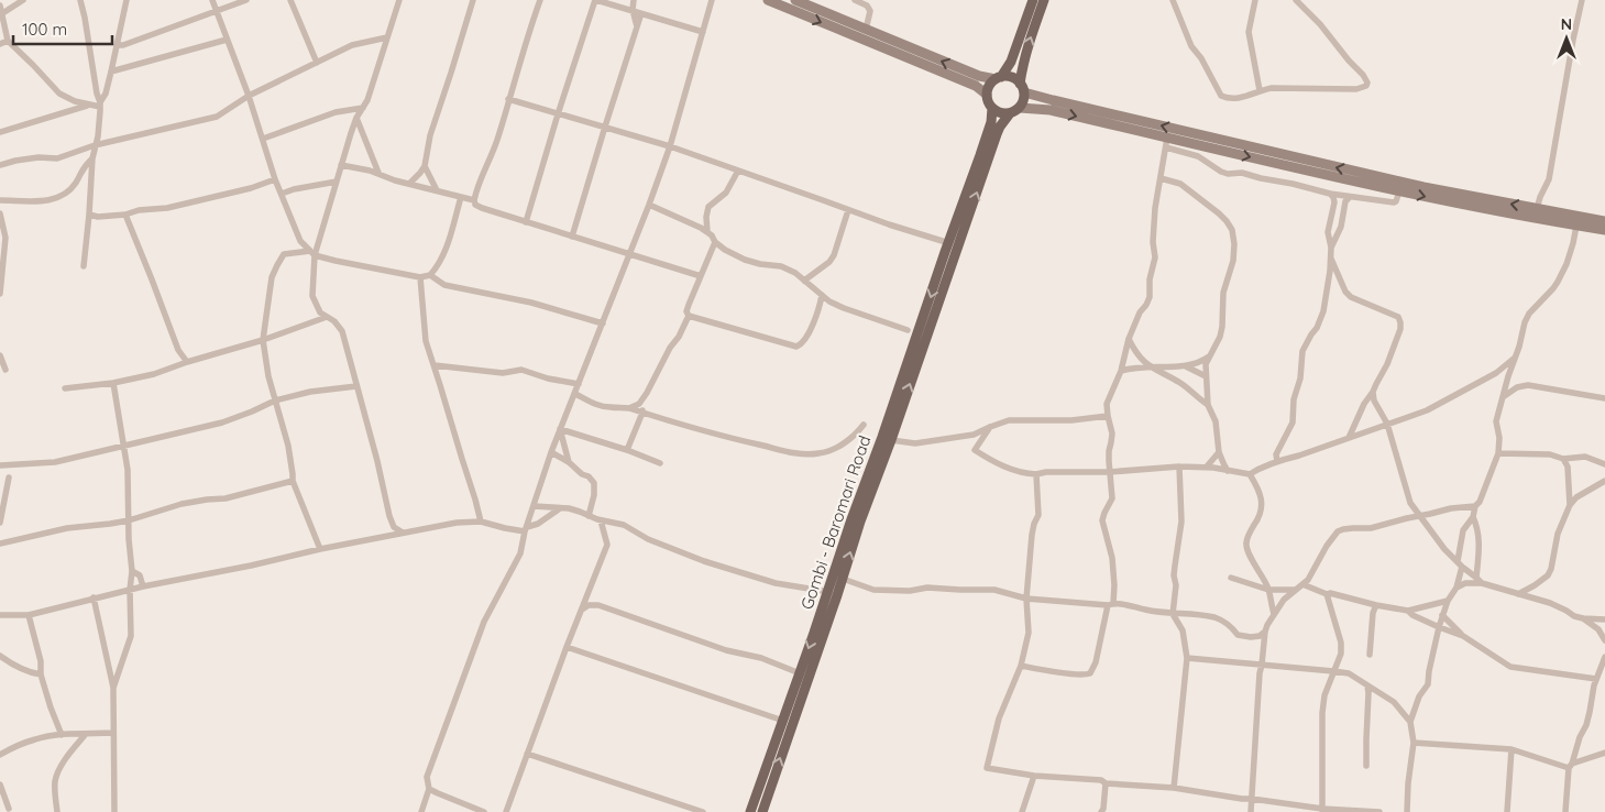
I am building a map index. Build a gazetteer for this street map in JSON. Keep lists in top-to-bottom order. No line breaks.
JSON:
{"streets":{"main road":["Gombi - Baromari Road"]},"scale_bar":"100 m","north":"top"}
